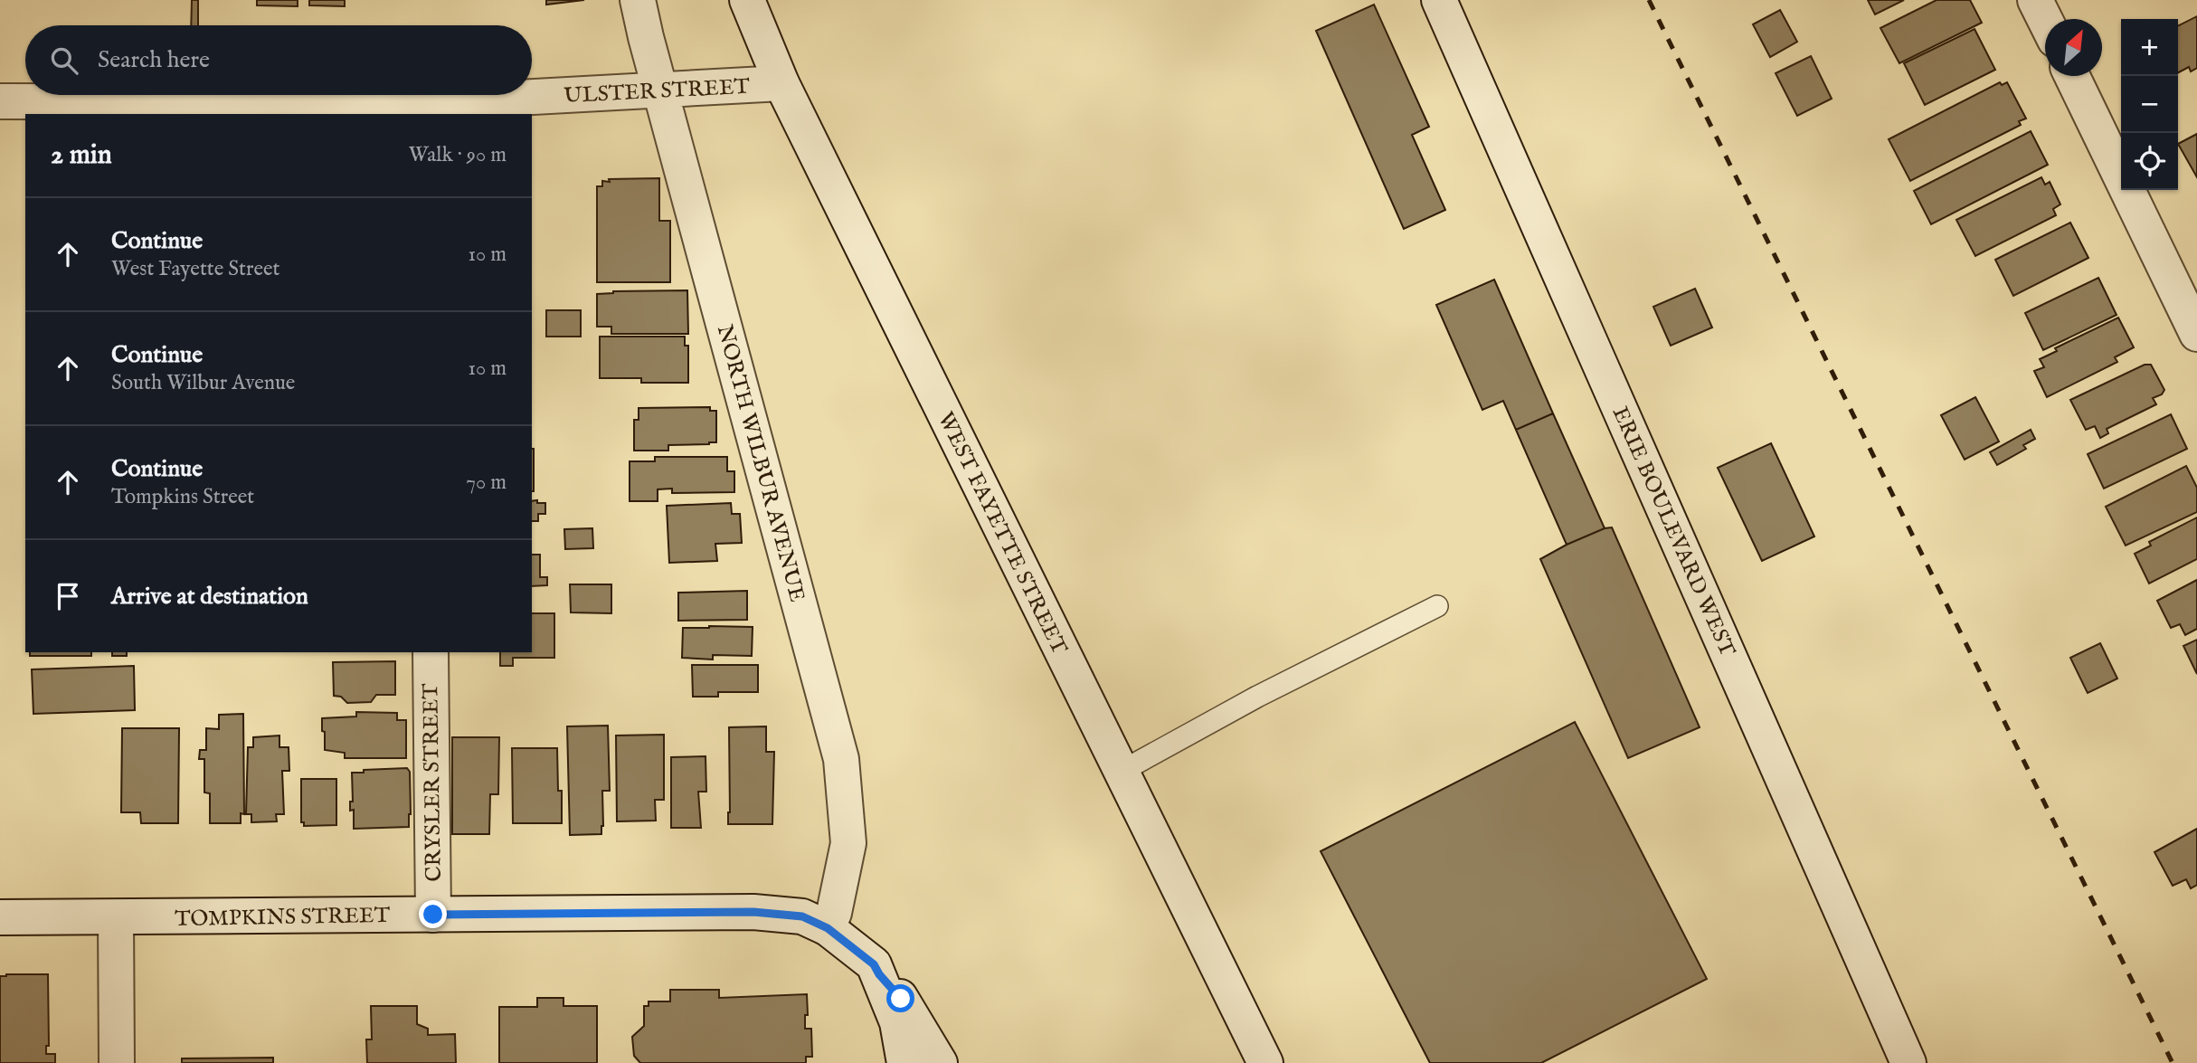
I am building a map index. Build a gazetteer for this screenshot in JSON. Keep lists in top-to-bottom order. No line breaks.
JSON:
{"streets":{"street":["ULSTER STREET","NORTH WILBUR AVENUE","ERIE BOULEVARD WEST","WEST FAYETTE STREET","CRYSLER STREET","TOMPKINS STREET"]},"crossings":[["ULSTER STREET","NORTH WILBUR AVENUE"],["ULSTER STREET","WEST FAYETTE STREET"],["NORTH WILBUR AVENUE","TOMPKINS STREET"],["CRYSLER STREET","TOMPKINS STREET"]],"north":"top right","page":{"map_buttons":["+","−"],"search":"Search here","heading":["2 min","Walk · 90 m"],"list":[["Continue","West Fayette Street","10 m"],["Continue","South Wilbur Avenue","10 m"],["Continue","Tompkins Street","70 m"],"Arrive at destination"]}}
